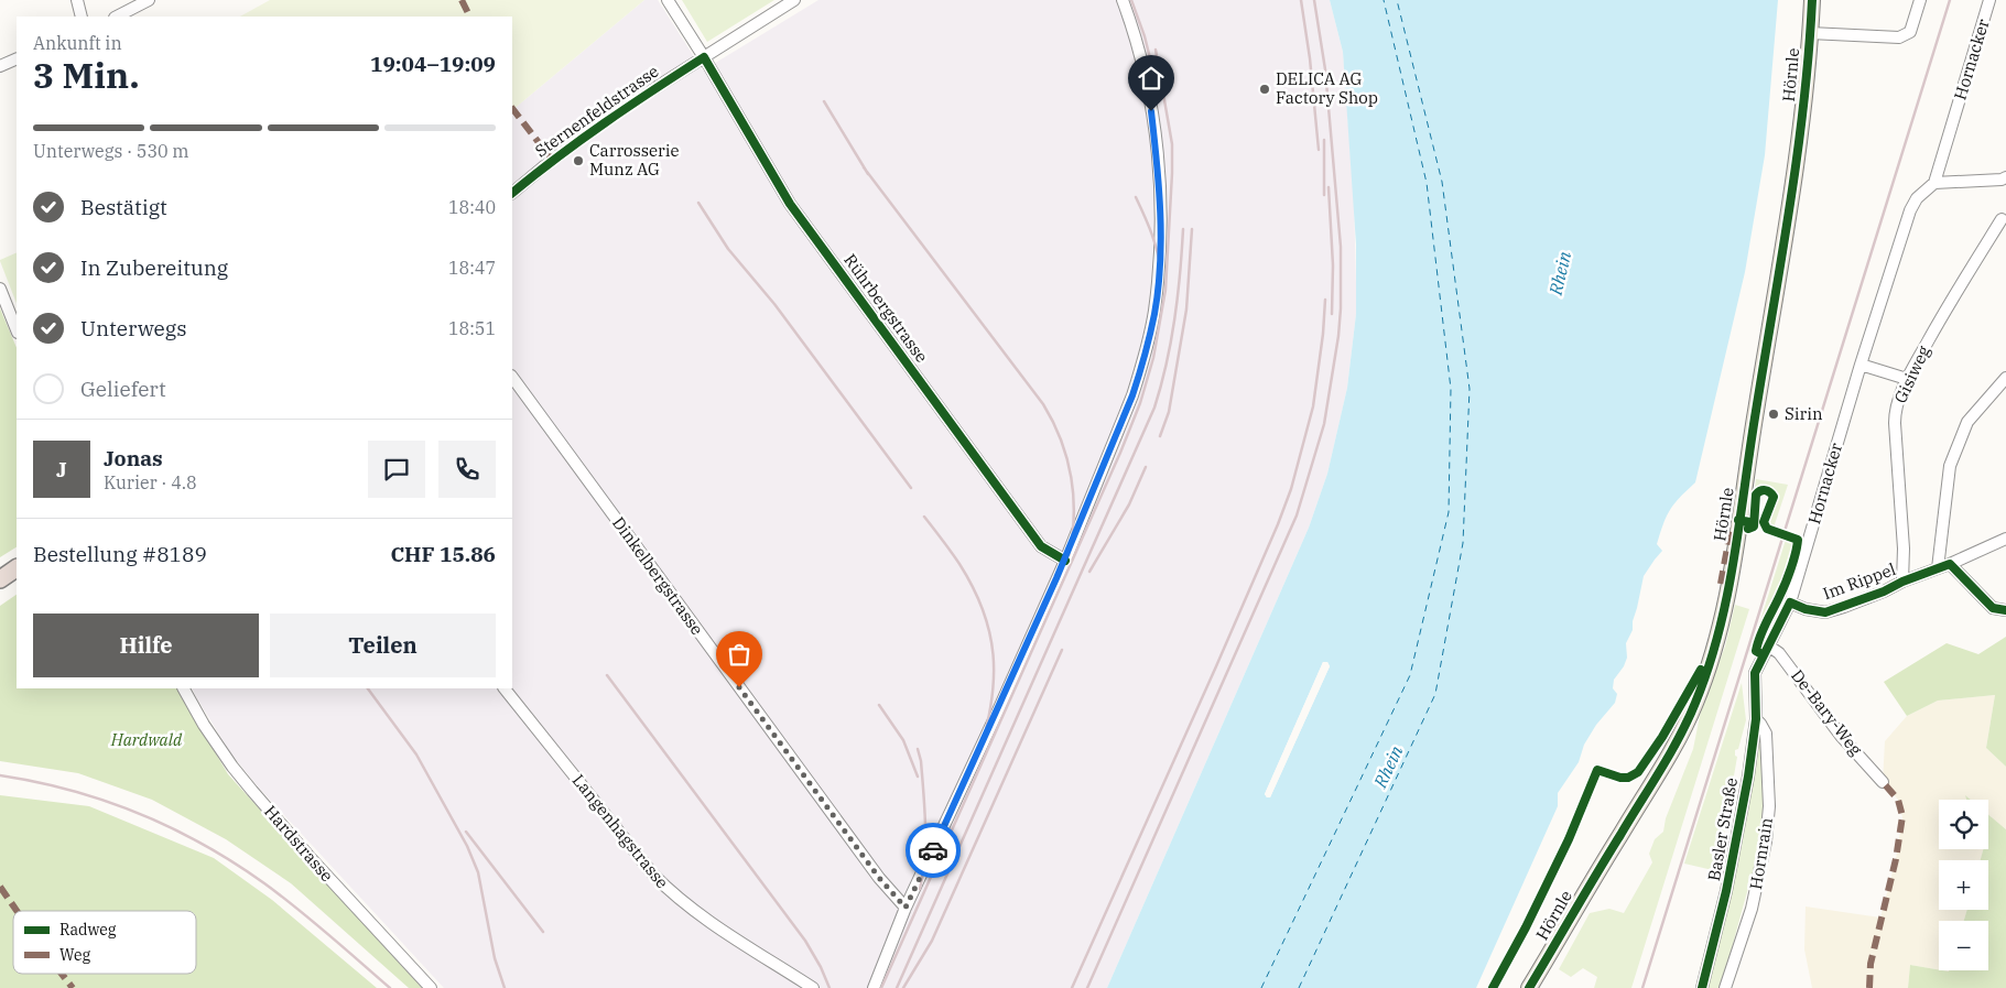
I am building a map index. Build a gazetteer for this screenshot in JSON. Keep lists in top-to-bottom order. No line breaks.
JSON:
{"streets":{"main road":["Hörnle"],"street":["Hornacker","Sternenfeldstrasse","Rührbergstrasse","Gisiweg","Dinkelbergstrasse","Im Rippel","De-Bary-Weg","Basler Straße","Langenhagstrasse","Hardstrasse","Hornrain"]},"crossings":[["Hornacker","Im Rippel"],["Sternenfeldstrasse","Rührbergstrasse"],["Gisiweg","Im Rippel"],["De-Bary-Weg","Basler Straße"],["Basler Straße","Hornrain"]],"water":["Rhein"],"parks":["Hardwald"],"places":["DELICA AG Factory Shop","Carrosserie Munz AG","Sirin"],"legend":["Radweg","Weg"],"page":{"heading":["3 Min.","Ankunft in","19:04–19:09"],"panel":["Jonas","Kurier · 4.8","Bestellung #8189","CHF 15.86"],"bar":"Unterwegs · 530 m","list":[["Bestätigt","18:40"],["In Zubereitung","18:47"],["Unterwegs","18:51"],"Geliefert"],"round":"J","buttons":["Hilfe","Teilen"],"map_buttons":["+","−"]}}
